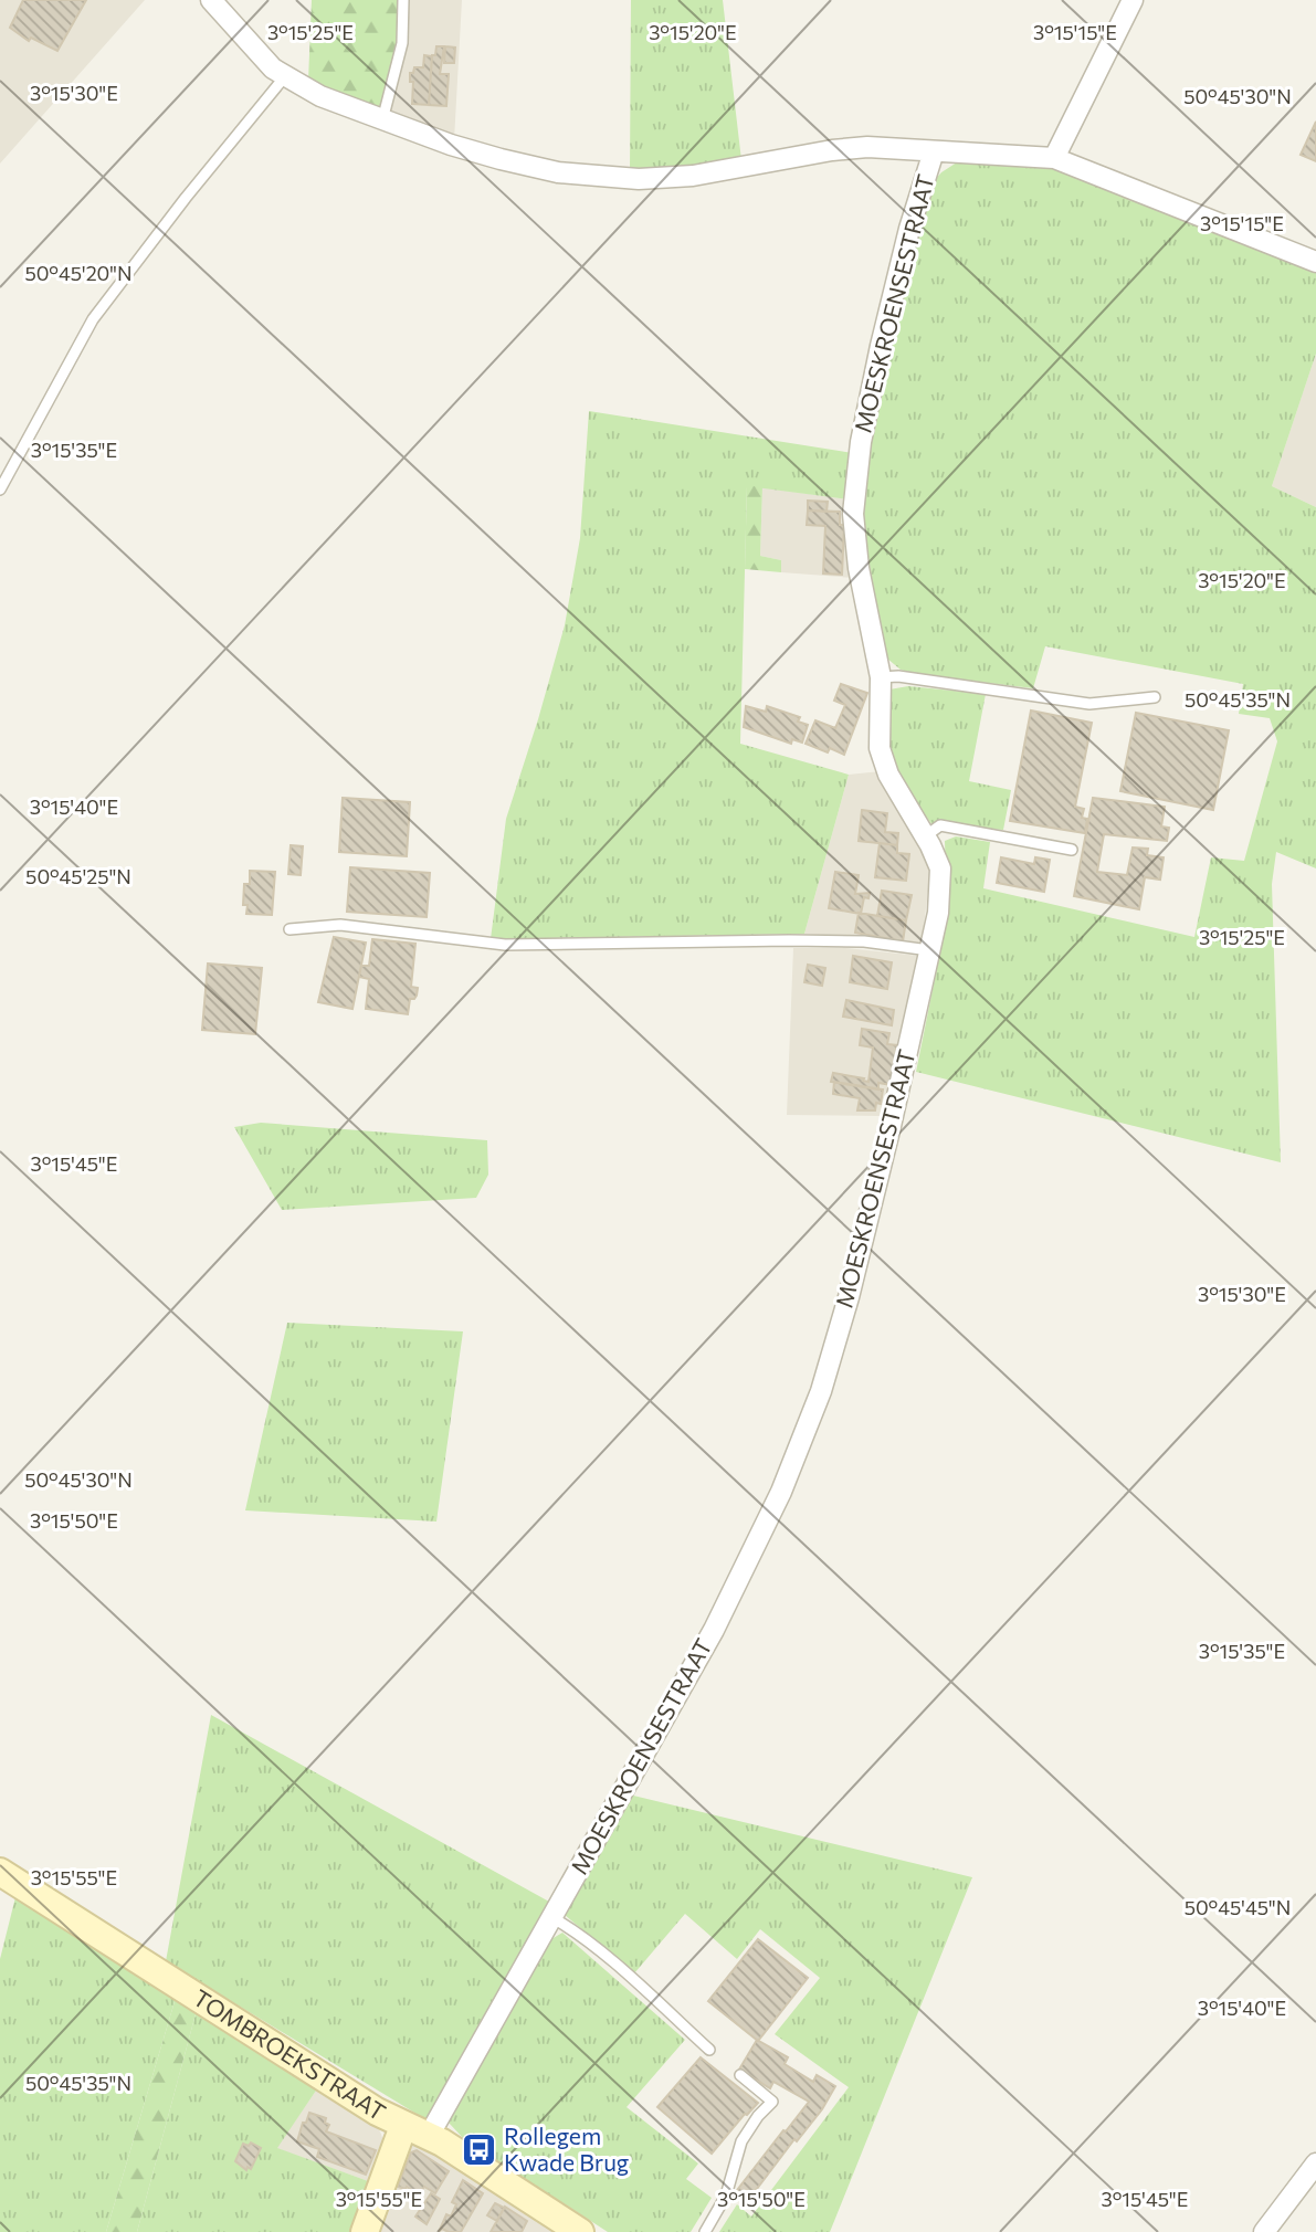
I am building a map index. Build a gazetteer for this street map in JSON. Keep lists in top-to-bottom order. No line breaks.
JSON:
{"streets":{"street":["MOESKROENSESTRAAT","TOMBROEKSTRAAT"]},"crossings":[["MOESKROENSESTRAAT","TOMBROEKSTRAAT"]],"places":{"bus stop":["Rollegem Kwade Brug"]},"coordinates":["3°15'25\"E","3°15'20\"E","3°15'15\"E","3°15'30\"E","50°45'30\"N","50°45'20\"N","3°15'35\"E","50°45'35\"N","3°15'40\"E","50°45'25\"N","3°15'45\"E","3°15'50\"E","3°15'55\"E","50°45'45\"N"]}
